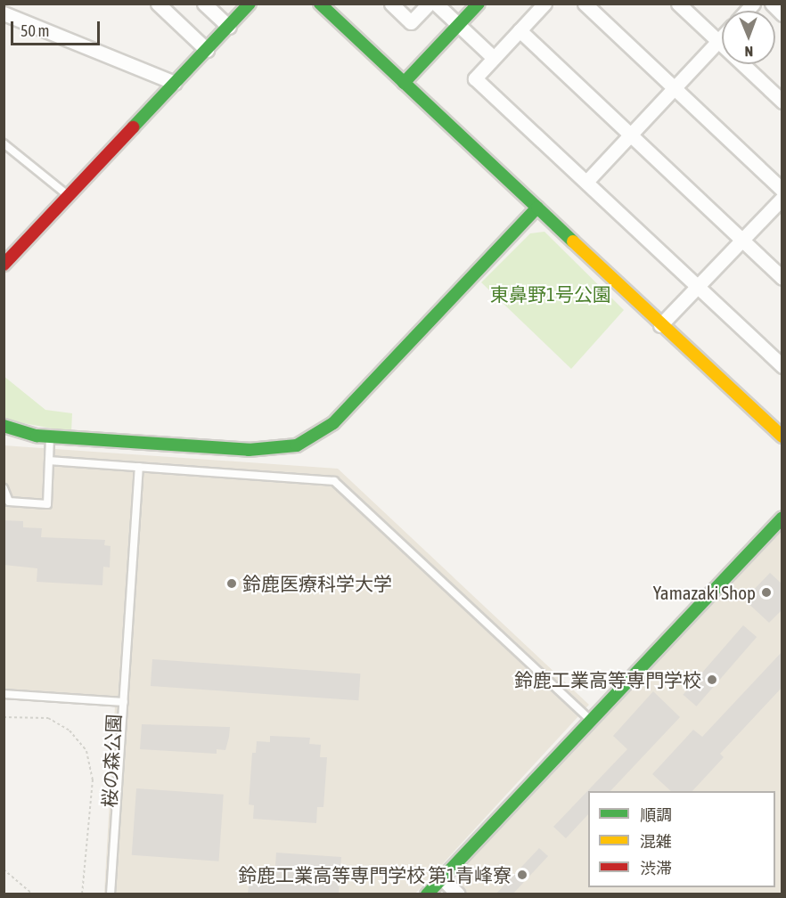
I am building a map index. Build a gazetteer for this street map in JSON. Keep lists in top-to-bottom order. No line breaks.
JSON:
{"parks":["東鼻野1号公園"],"places":["鈴鹿医療科学大学","Yamazaki Shop","鈴鹿工業高等専門学校","鈴鹿工業高等専門学校 第1青峰寮"],"legend":["順調","混雑","渋滞"],"scale_bar":"50 m","north":"bottom"}
